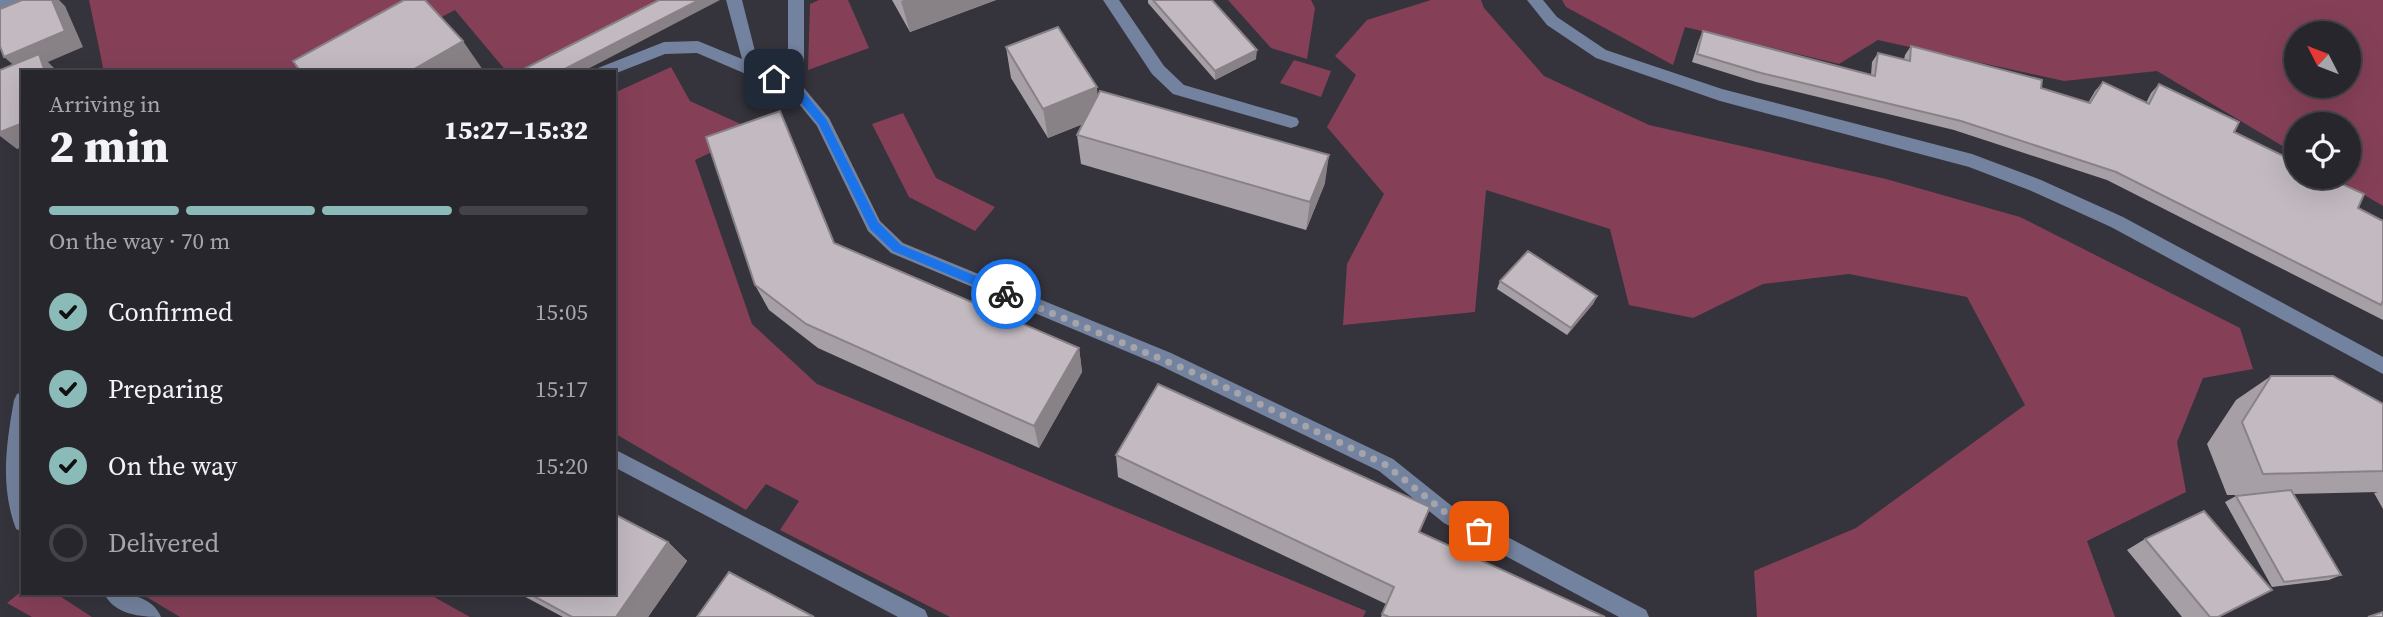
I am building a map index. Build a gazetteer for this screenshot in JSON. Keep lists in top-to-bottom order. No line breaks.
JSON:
{"north":"top left","page":{"heading":["2 min","Arriving in","15:27–15:32"],"bar":"On the way · 70 m","list":[["Confirmed","15:05"],["Preparing","15:17"],["On the way","15:20"],"Delivered"]}}
